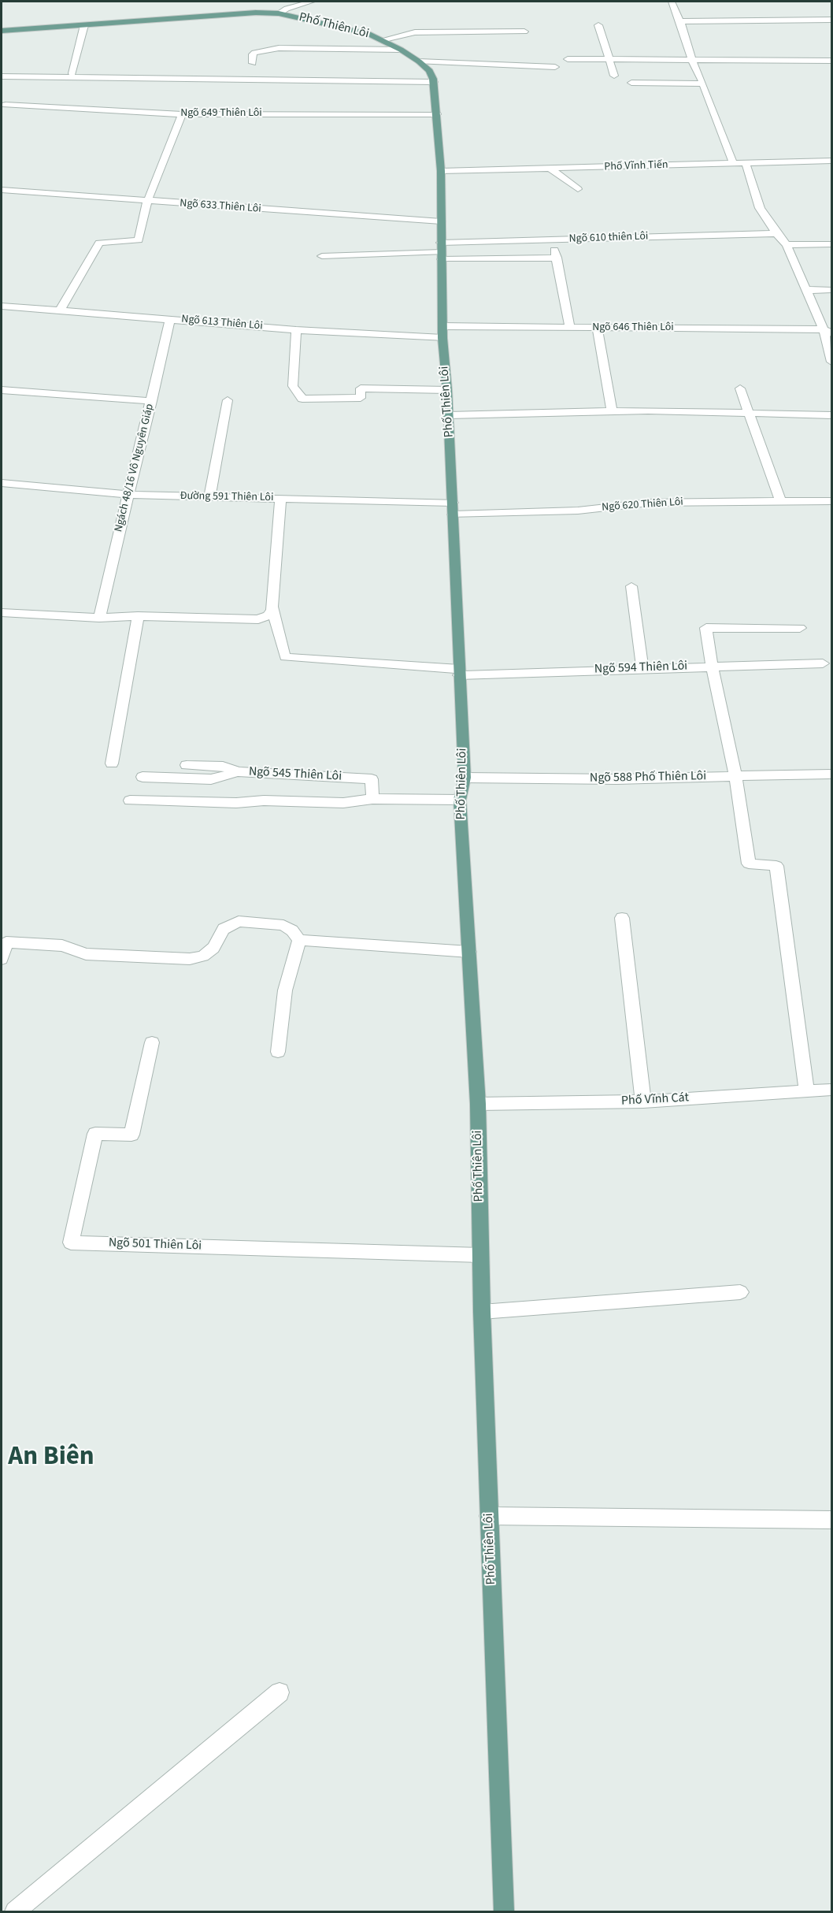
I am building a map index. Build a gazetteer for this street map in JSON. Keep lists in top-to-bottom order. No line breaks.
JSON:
{"streets":{"main road":["Phố Thiên Lôi"],"street":["Ngõ 649 Thiên Lôi","Phố Vĩnh Tiến","Ngõ 633 Thiên Lôi","Ngõ 610 thiên Lôi","Ngõ 613 Thiên Lôi","Ngõ 646 Thiên Lôi","Ngách 48/16 Vô Nguyên Giáp","Đường 591 Thiên Lôi","Ngõ 620 Thiên Lôi","Ngõ 594 Thiên Lôi","Ngõ 545 Thiên Lôi","Ngõ 588 Phố Thiên Lôi","Phố Vĩnh Cát","Ngõ 501 Thiên Lôi"]},"crossings":[["Phố Thiên Lôi","Ngõ 649 Thiên Lôi"],["Phố Thiên Lôi","Phố Vĩnh Tiến"],["Phố Thiên Lôi","Ngõ 633 Thiên Lôi"],["Phố Thiên Lôi","Ngõ 610 thiên Lôi"],["Phố Thiên Lôi","Ngõ 613 Thiên Lôi"],["Phố Thiên Lôi","Ngõ 646 Thiên Lôi"],["Phố Thiên Lôi","Đường 591 Thiên Lôi"],["Phố Thiên Lôi","Ngõ 620 Thiên Lôi"],["Phố Thiên Lôi","Ngõ 594 Thiên Lôi"],["Phố Thiên Lôi","Ngõ 545 Thiên Lôi"],["Phố Thiên Lôi","Ngõ 588 Phố Thiên Lôi"],["Phố Thiên Lôi","Phố Vĩnh Cát"],["Phố Thiên Lôi","Ngõ 501 Thiên Lôi"],["Ngõ 613 Thiên Lôi","Ngõ 646 Thiên Lôi"],["Ngõ 613 Thiên Lôi","Ngách 48/16 Vô Nguyên Giáp"],["Ngách 48/16 Vô Nguyên Giáp","Đường 591 Thiên Lôi"],["Đường 591 Thiên Lôi","Ngõ 620 Thiên Lôi"]],"districts":["An Biên"]}
